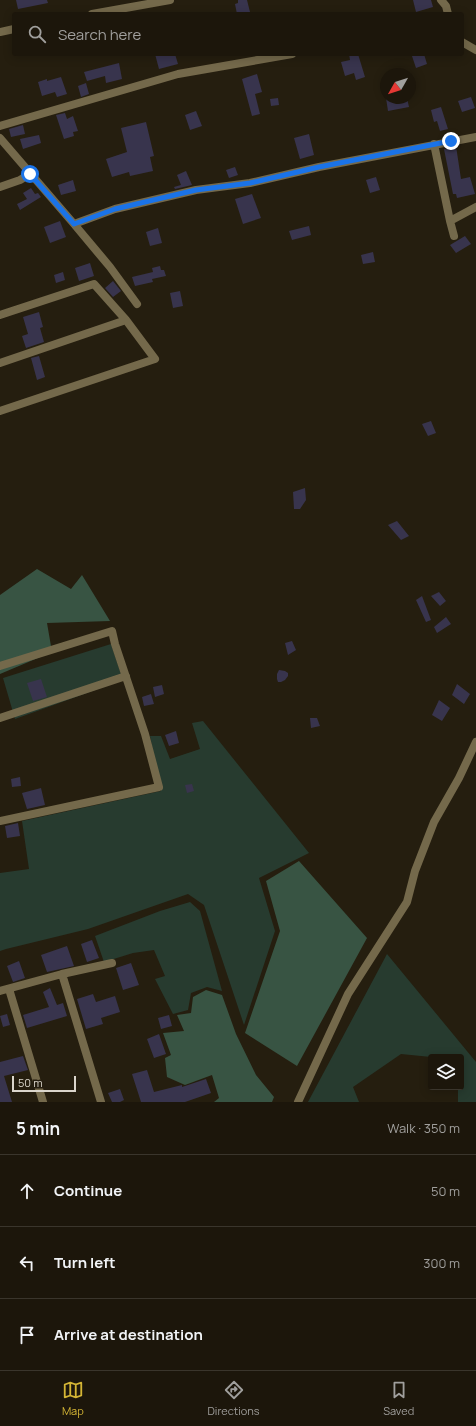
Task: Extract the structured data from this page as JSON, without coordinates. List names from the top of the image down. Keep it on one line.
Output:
{"scale_bar":"50 m","north":"bottom left","page":{"search":"Search here","scale":"50 m","heading":["5 min","Walk · 350 m"],"list":[["Continue","50 m"],["Turn left","300 m"],"Arrive at destination"],"nav":["Map","Directions","Saved"]}}
